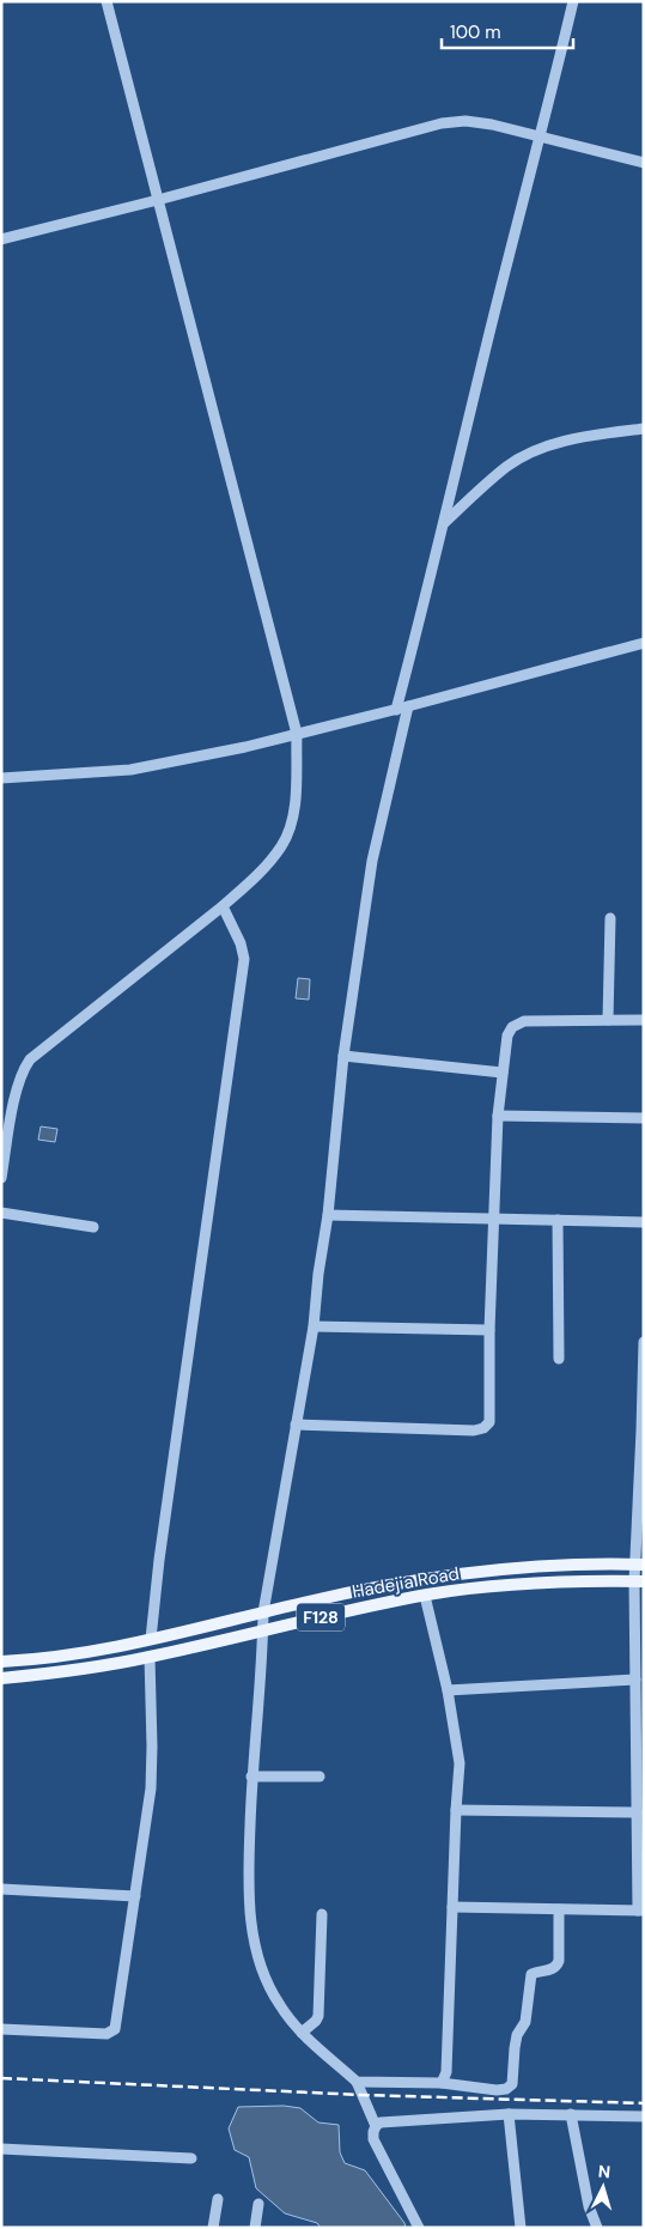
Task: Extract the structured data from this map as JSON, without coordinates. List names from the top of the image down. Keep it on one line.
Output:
{"streets":{"main road":["Hadejia Road","F128"]},"scale_bar":"100 m","north":"top"}
